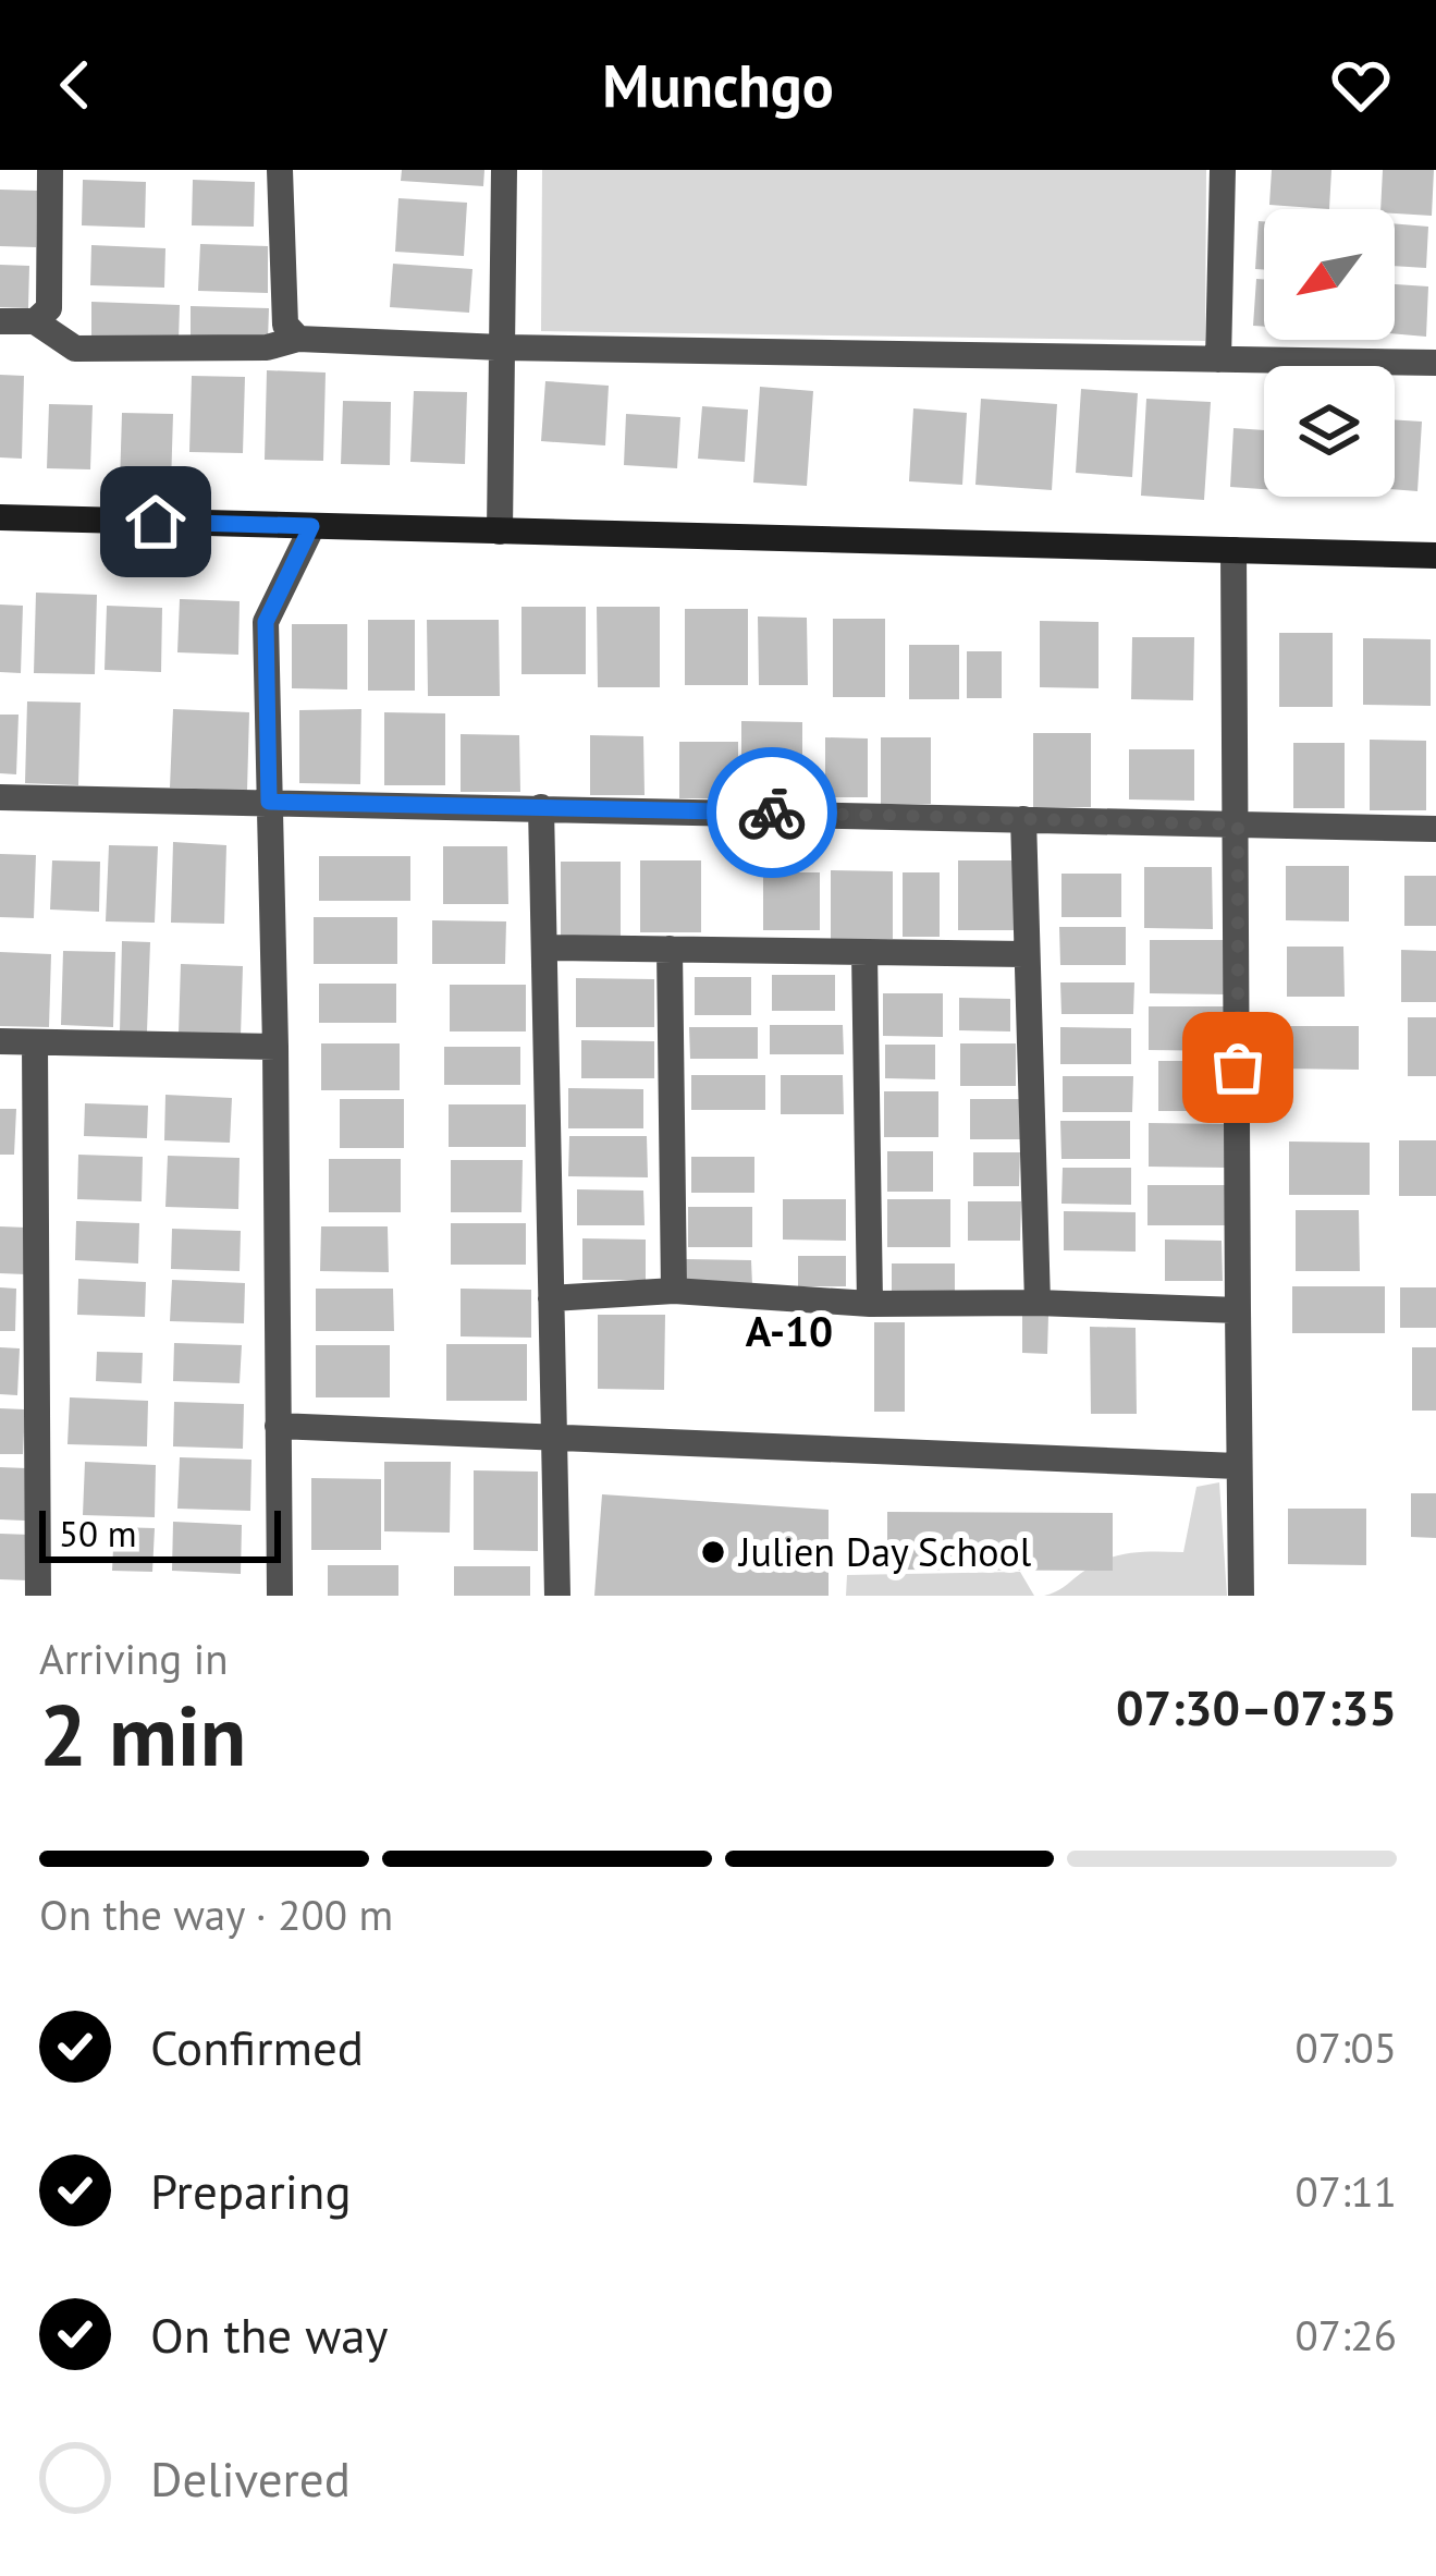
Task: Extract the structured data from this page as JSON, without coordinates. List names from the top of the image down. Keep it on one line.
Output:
{"districts":["A-10"],"places":["Julien Day School"],"scale_bar":"50 m","north":"bottom left","page":{"header":"Munchgo","scale":"50 m","heading":["2 min","Arriving in","07:30–07:35"],"bar":"On the way · 200 m","list":[["Confirmed","07:05"],["Preparing","07:11"],["On the way","07:26"],"Delivered"]}}
